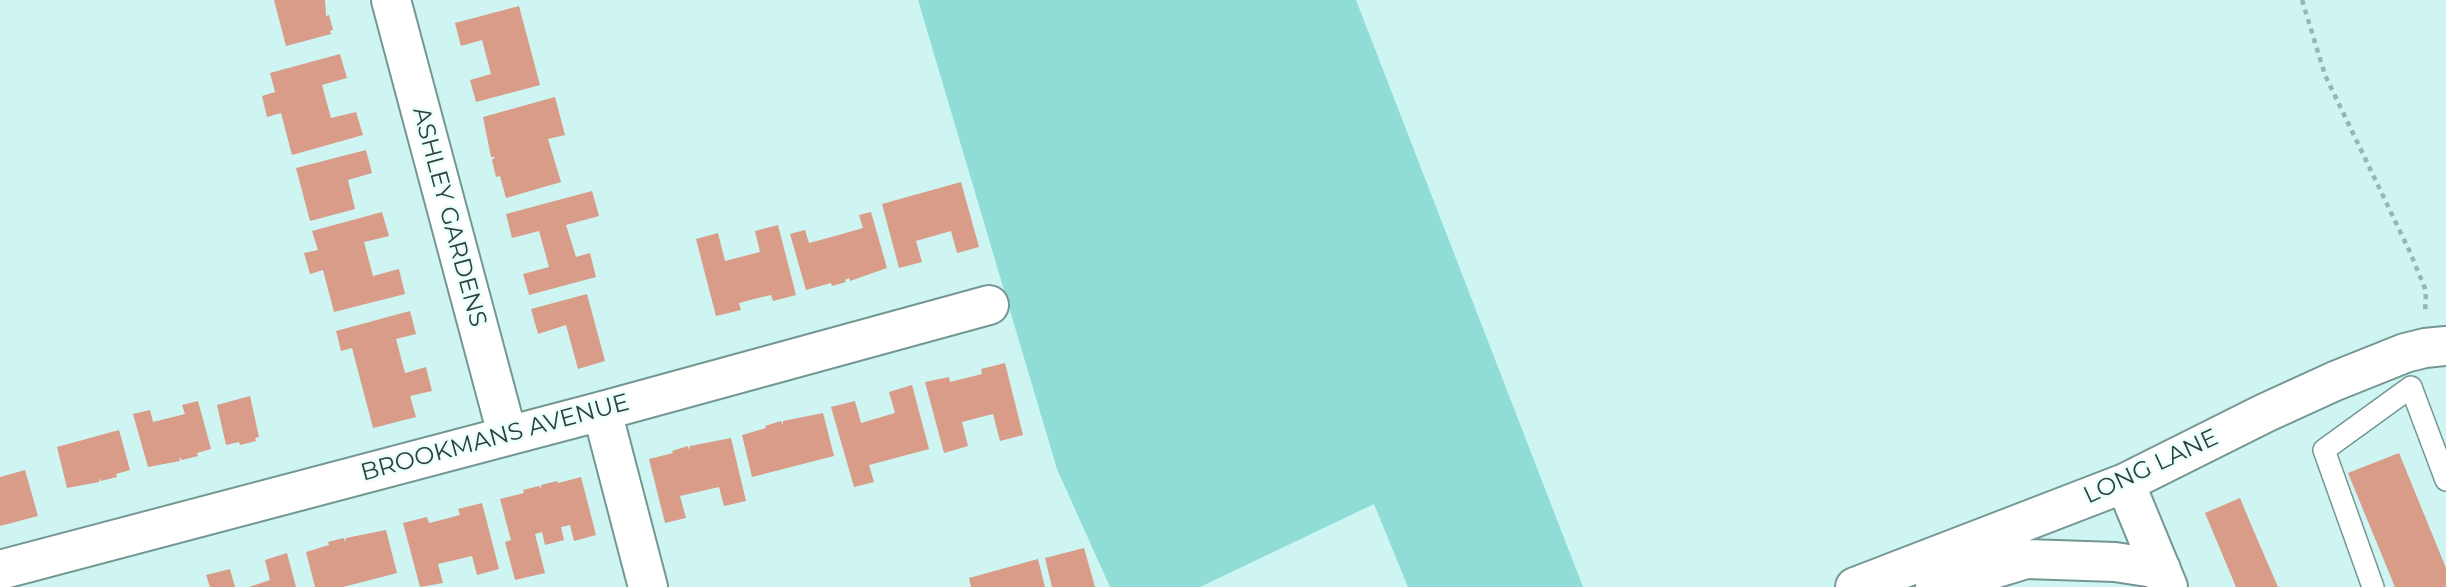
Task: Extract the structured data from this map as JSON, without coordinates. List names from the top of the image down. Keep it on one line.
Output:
{"streets":{"street":["ASHLEY GARDENS","BROOKMANS AVENUE","LONG LANE"]},"crossings":[["ASHLEY GARDENS","BROOKMANS AVENUE"]]}
